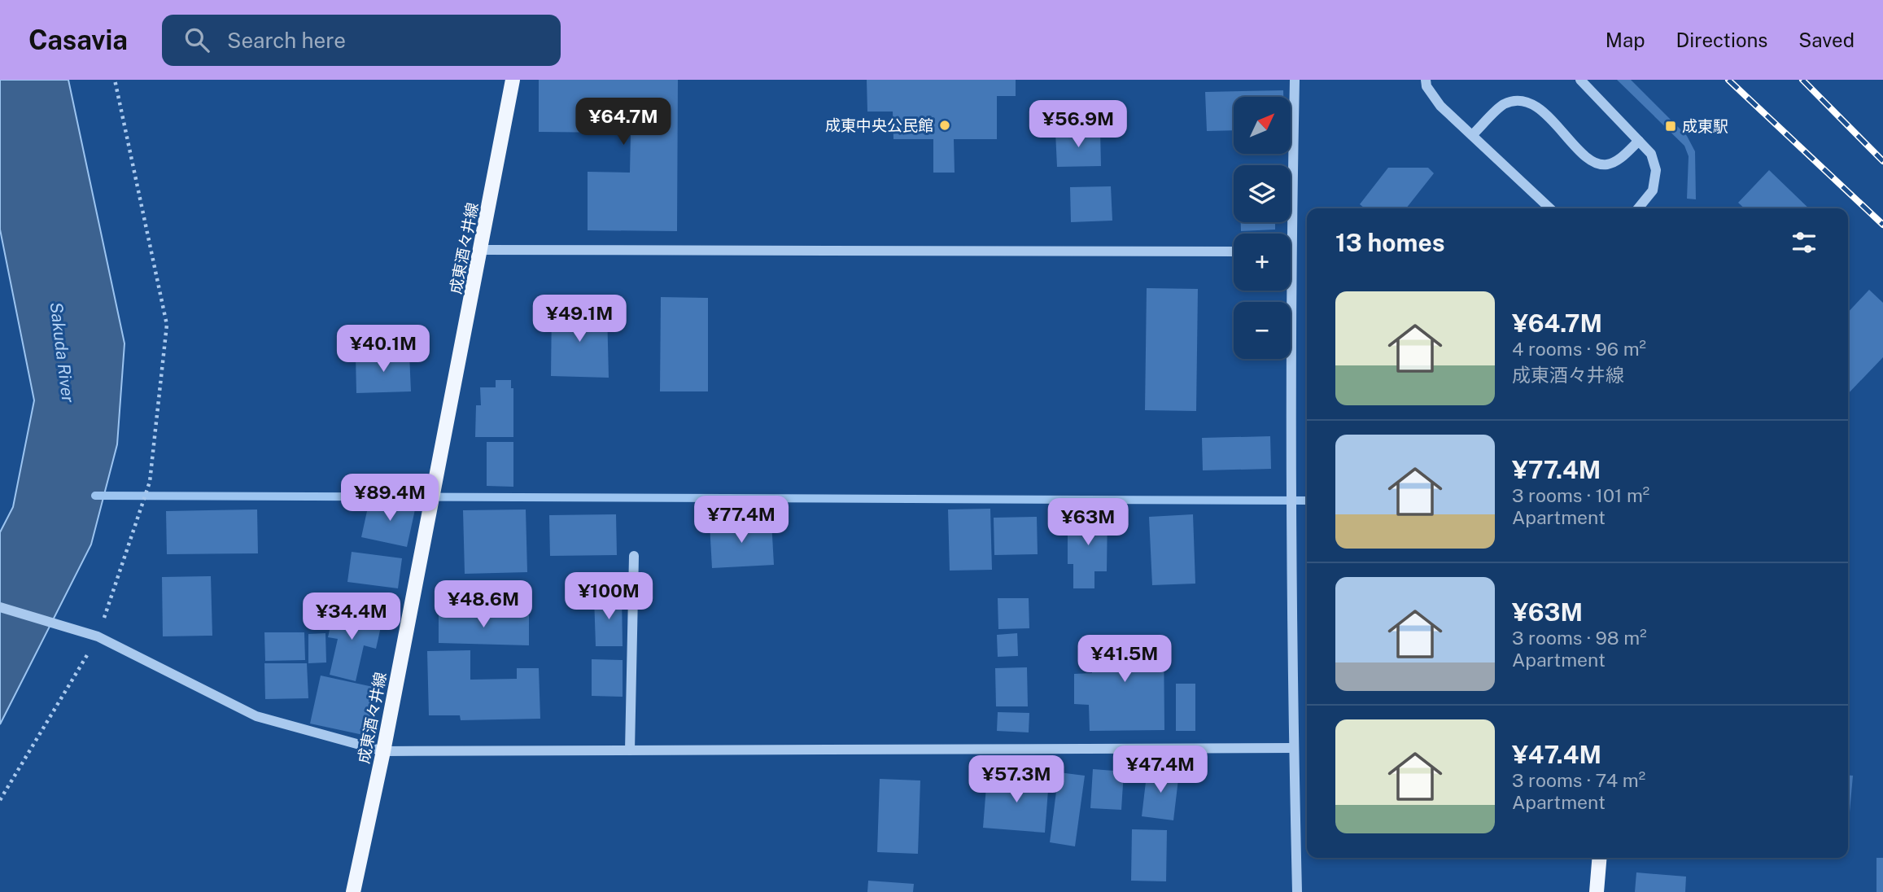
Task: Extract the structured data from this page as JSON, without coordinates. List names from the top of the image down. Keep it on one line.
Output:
{"streets":{"main road":["成東酒々井線"]},"water":["Sakuda River"],"places":{"other":["成東中央公民館"],"transit":["成東駅"]},"north":"top right","page":{"header":"Casavia","search":"Search here","nav":["Map","Directions","Saved"],"map_buttons":["+","−"],"price":["¥64.7M","¥56.9M","¥49.1M","¥40.1M","¥89.4M","¥77.4M","¥63M","¥100M","¥48.6M","¥34.4M","¥41.5M","¥47.4M","¥57.3M"],"heading":"13 homes","list":[{"name":"¥64.7M","note":"4 rooms · 96 m² · 成東酒々井線"},{"name":"¥77.4M","note":"3 rooms · 101 m² · Apartment"},{"name":"¥63M","note":"3 rooms · 98 m² · Apartment"},{"name":"¥47.4M","note":"3 rooms · 74 m² · Apartment"}]}}
